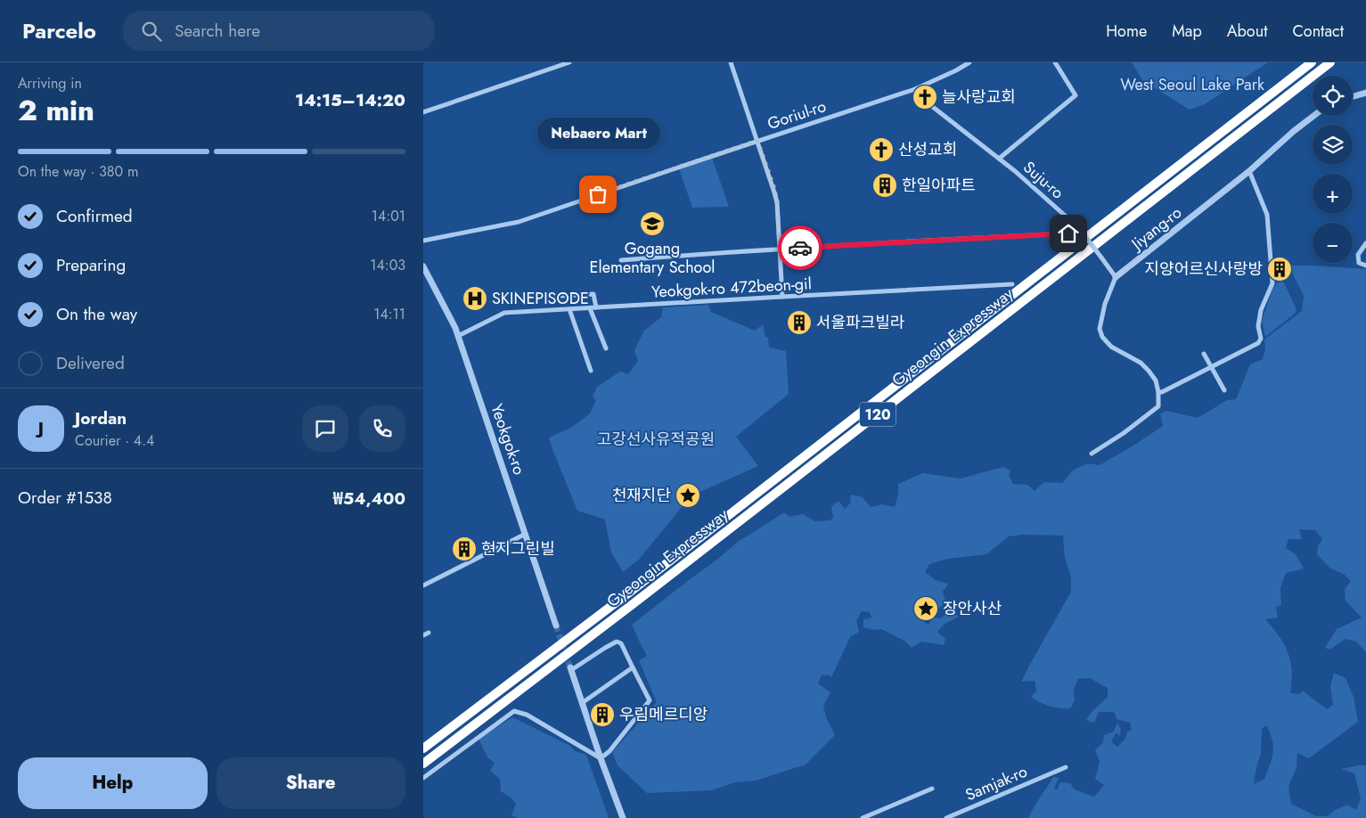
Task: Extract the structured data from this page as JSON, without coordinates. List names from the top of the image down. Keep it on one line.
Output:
{"streets":{"highway":["Gyeongin Expressway","120"],"street":["Goriul-ro","Suju-ro","Jiyang-ro","Yeokgok-ro 472beon-gil","Yeokgok-ro","Samjak-ro"]},"crossings":[["Goriul-ro","Suju-ro"],["Suju-ro","Jiyang-ro"],["Yeokgok-ro 472beon-gil","Yeokgok-ro"]],"parks":["West Seoul Lake Park","고강선사유적공원"],"places":{"church":["늘사랑교회","산성교회"],"building":["한일아파트","지양어르신사랑방","서울파크빌라","현지그린빌","우림메르디앙"],"other":["Nebaero Mart"],"school or university":["Gogang Elementary School"],"hospital":["SKINEPISODE"],"place":["천재지단","장안사산"]},"page":{"header":"Parcelo","search":"Search here","nav":["Home","Map","About","Contact"],"heading":["2 min","Arriving in","14:15–14:20"],"panel":["Jordan","Courier · 4.4","Order #1538","₩54,400"],"map_buttons":["+","−"],"bubble":"Nebaero Mart","bar":"On the way · 380 m","list":[["Confirmed","14:01"],["Preparing","14:03"],["On the way","14:11"],"Delivered"],"round":"J","buttons":["Help","Share"]}}
